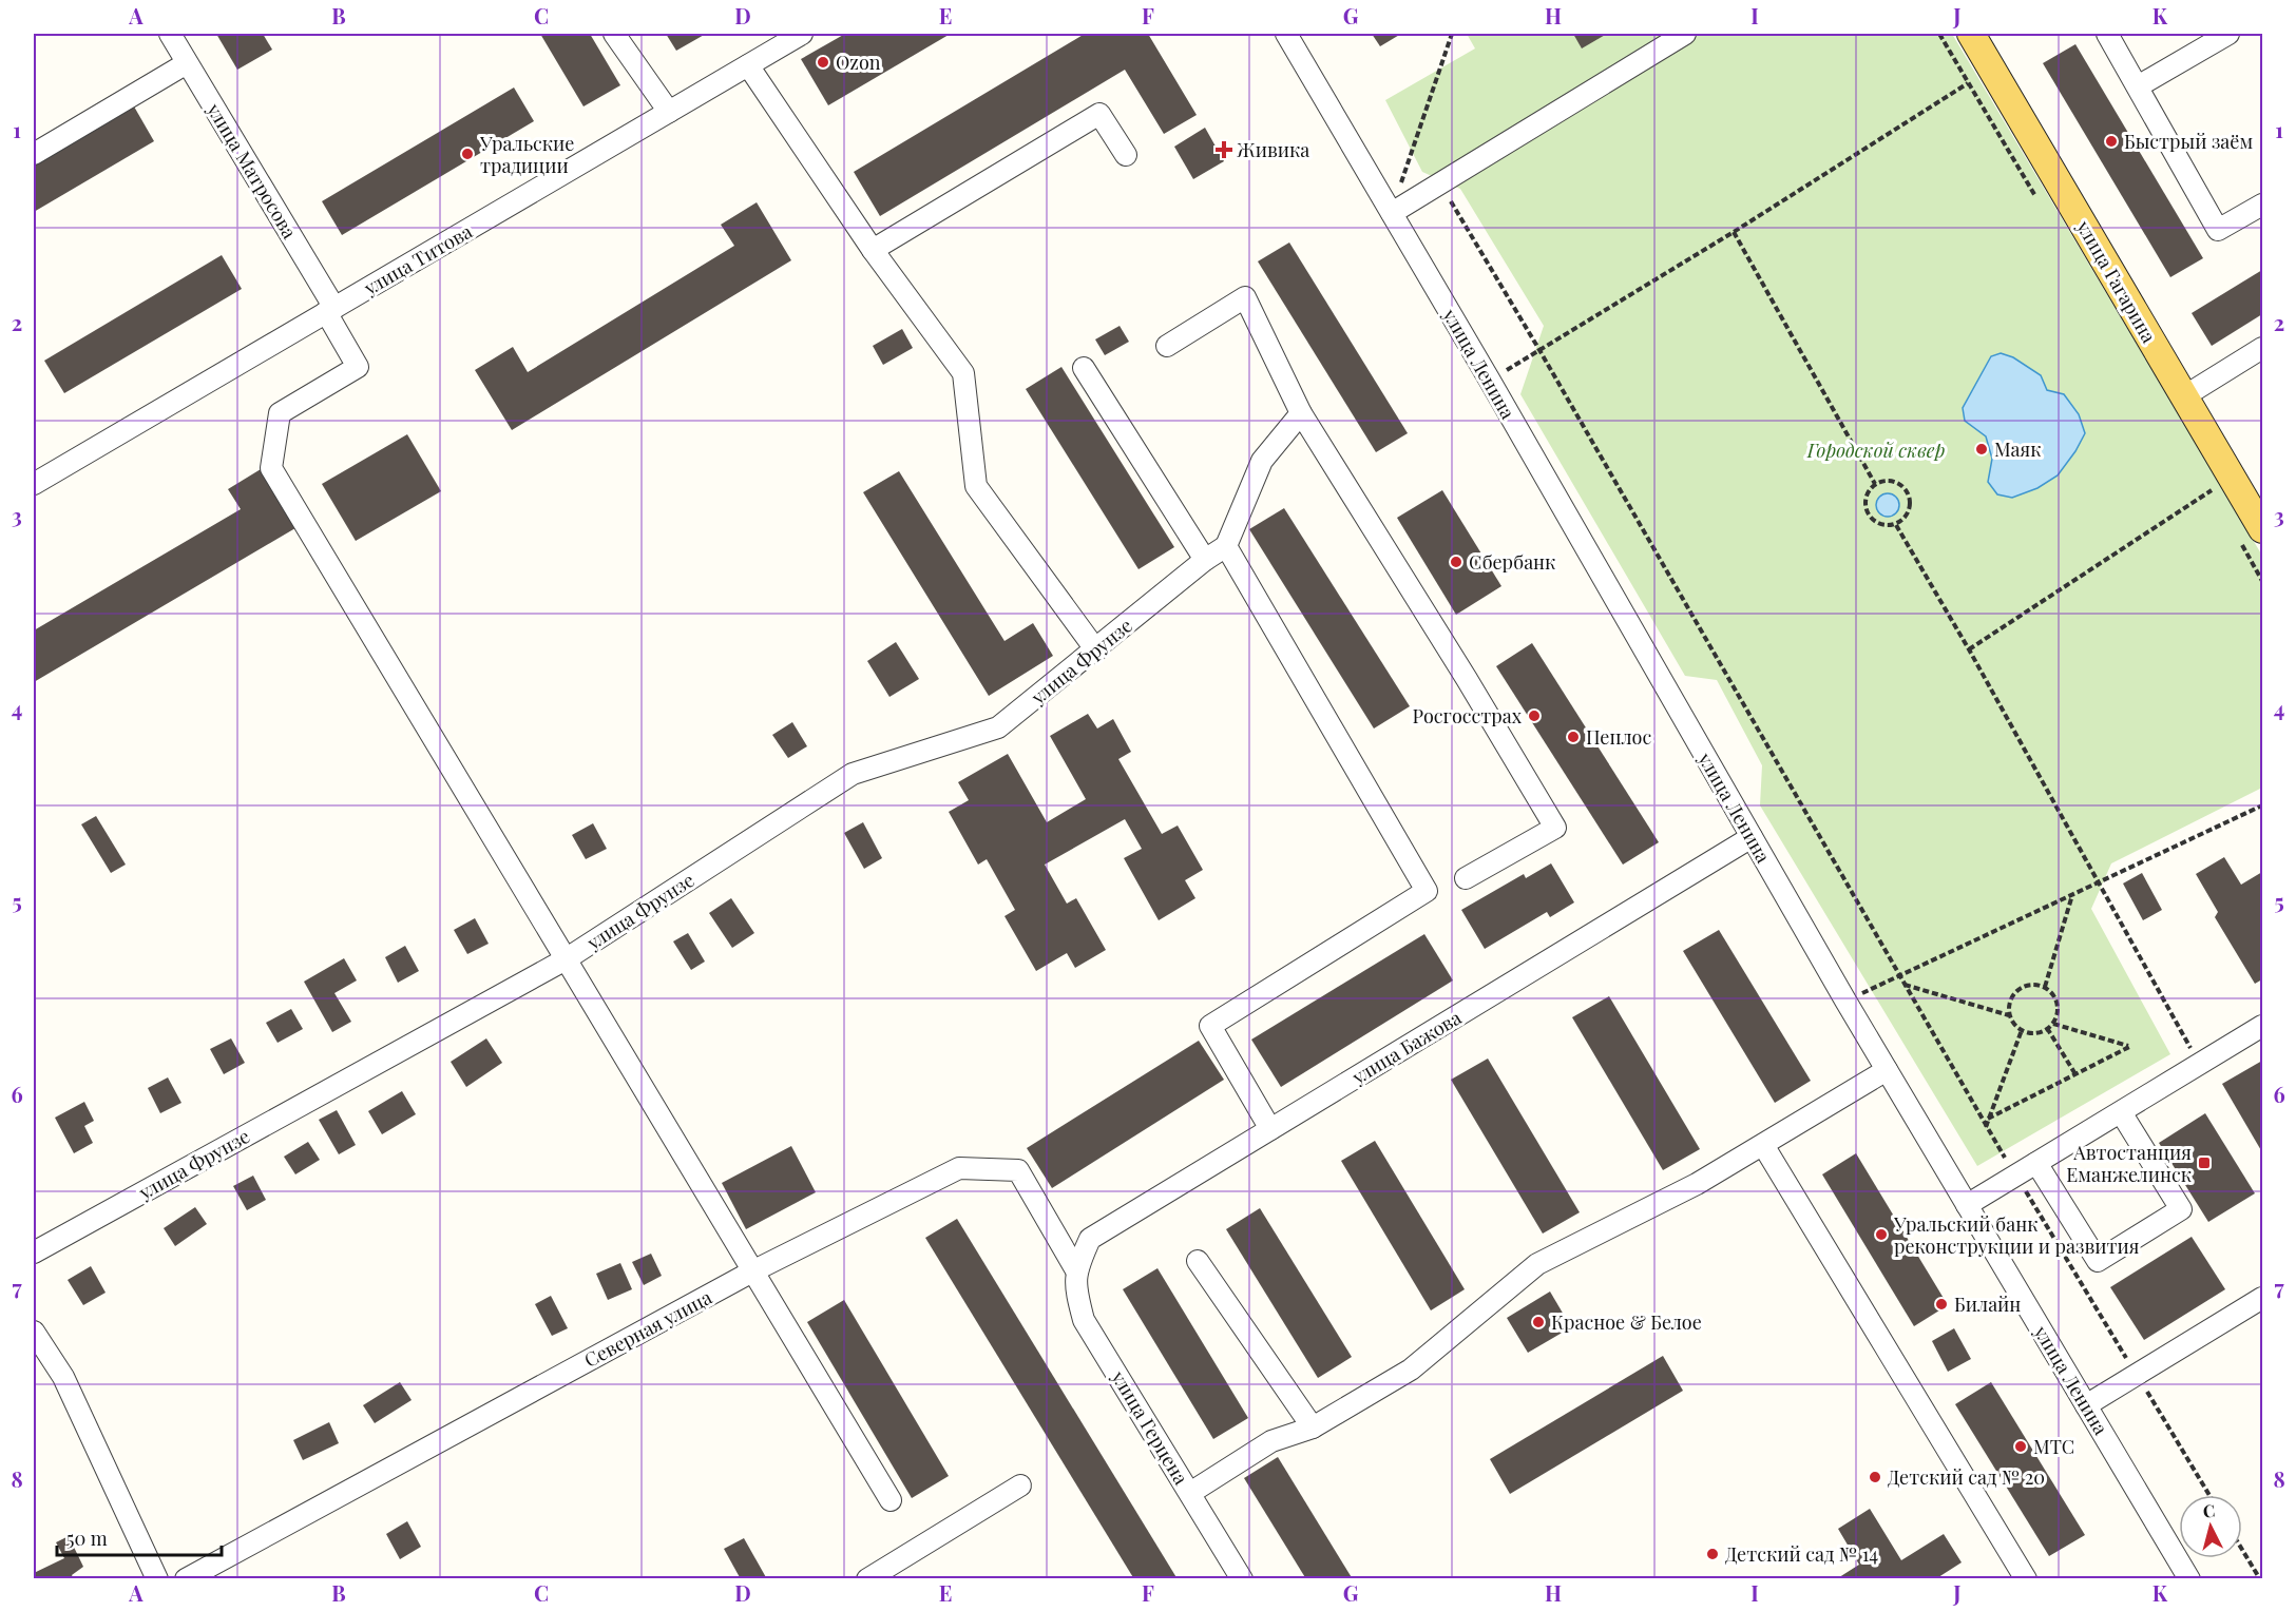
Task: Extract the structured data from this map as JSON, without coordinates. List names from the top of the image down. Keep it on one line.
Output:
{"streets":{"main road":["улица Гагарина"],"street":["улица Матросова","улица Титова","улица Ленина","улица Фрунзе","улица Бажова","Северная улица","улица Герцена"]},"crossings":[["улица Матросова","улица Титова"],["улица Матросова","улица Фрунзе"],["улица Ленина","улица Бажова"],["улица Бажова","Северная улица"],["улица Бажова","улица Герцена"],["Северная улица","улица Герцена"]],"parks":["Городской сквер"],"places":{"other":["Ozon","Быстрый заём","Уральские традиции","Маяк","Сбербанк","Росгосстрах","Пеплос","Уральский банк реконструкции и развития","Билайн","Красное & Белое","МТС","Детский сад № 20","Детский сад № 14"],"health":["Живика"],"transit":["Автостанция Еманжелинск"]},"scale_bar":"50 m","north":"top","grid":{"columns":["A","B","C","D","E","F","G","H","I","J","K"],"rows":["1","2","3","4","5","6","7","8"]}}
